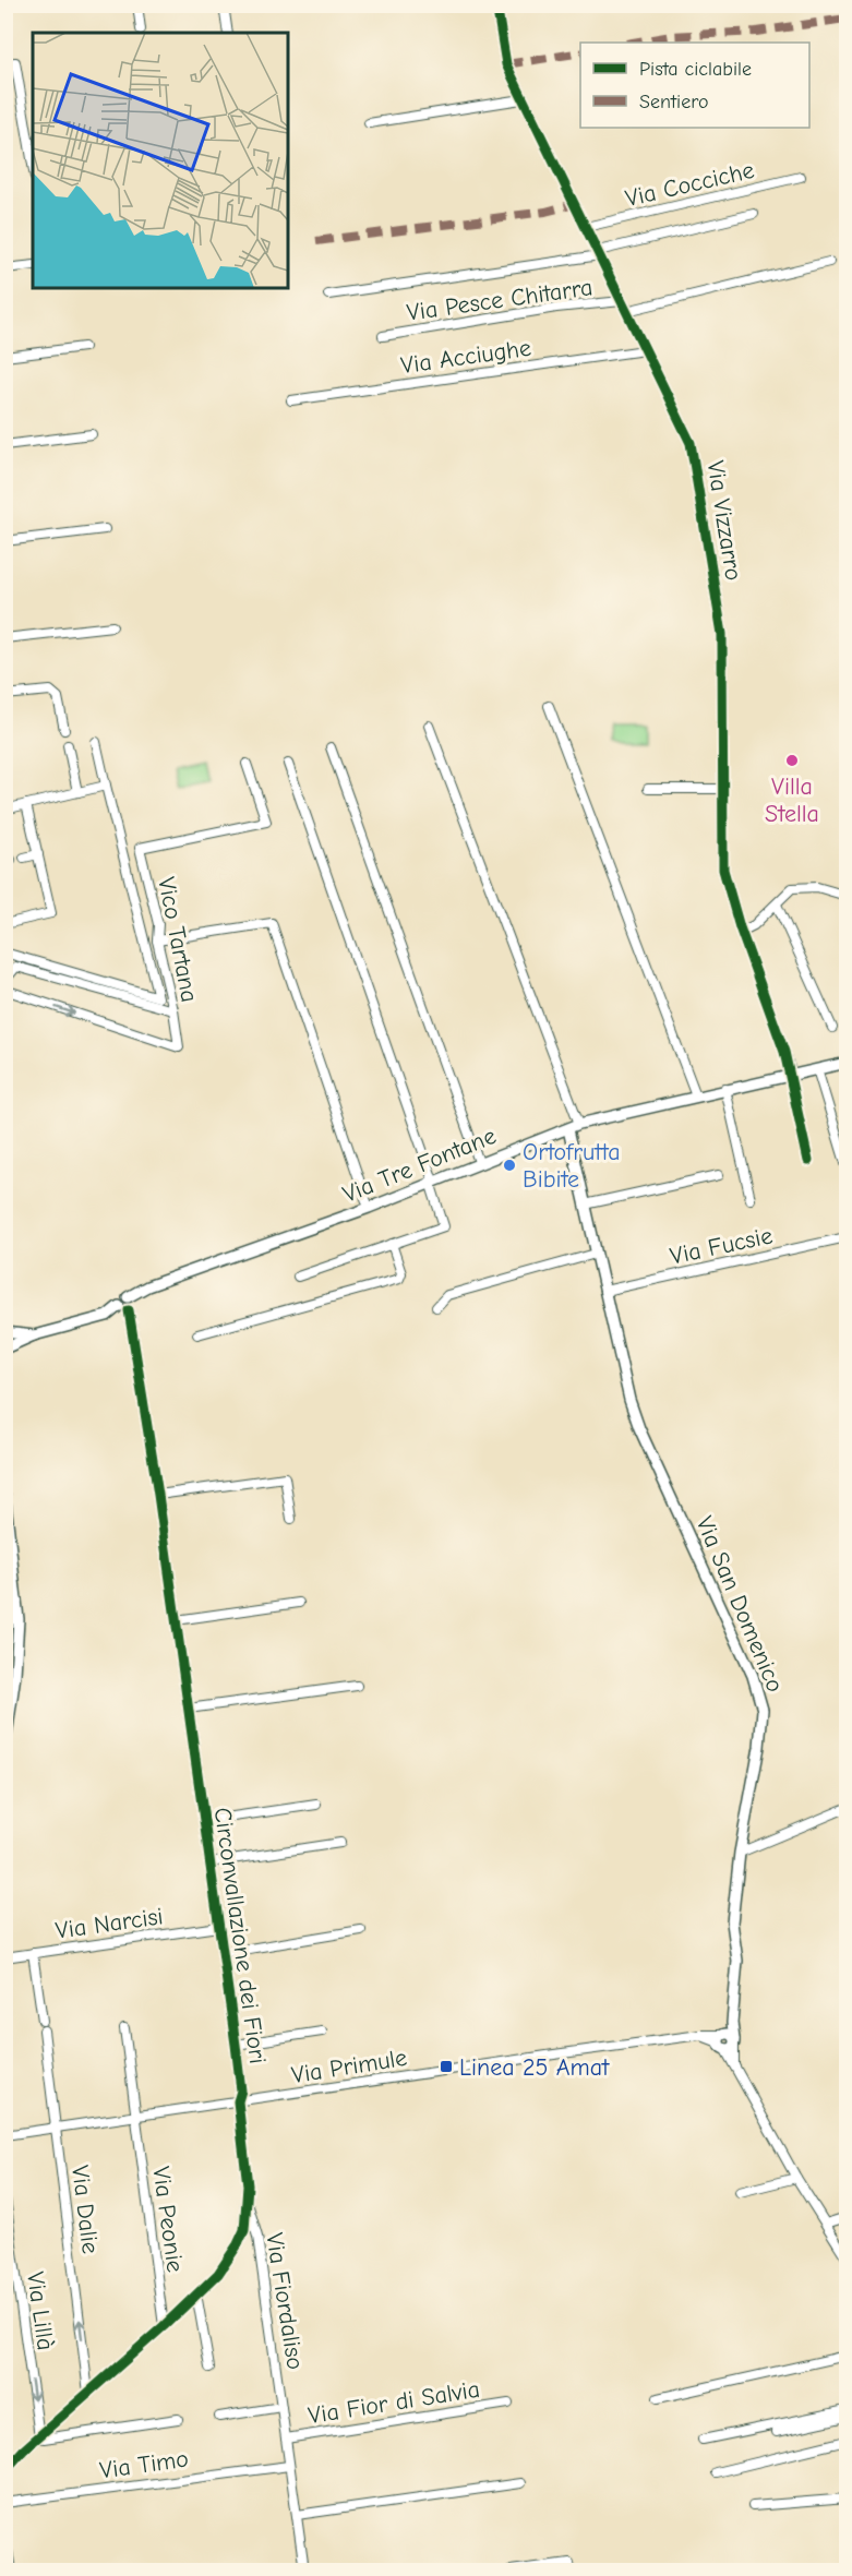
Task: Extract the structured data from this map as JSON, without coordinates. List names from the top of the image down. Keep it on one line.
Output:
{"streets":{"street":["Via Cocciche","Via Pesce Chitarra","Via Acciughe","Via Vizzarro","Vico Tartana","Via Tre Fontane","Via Fucsie","Via San Domenico","Via Narcisi","Circonvallazione dei Fiori","Via Primule","Via Dalie","Via Peonie","Via Fiordaliso","Via Lillà","Via Fior di Salvia","Via Timo"]},"crossings":[["Via Cocciche","Via Vizzarro"],["Via Pesce Chitarra","Via Vizzarro"],["Via Acciughe","Via Vizzarro"],["Via Vizzarro","Via Tre Fontane"],["Via Tre Fontane","Via San Domenico"],["Via Tre Fontane","Circonvallazione dei Fiori"],["Via Fucsie","Via San Domenico"],["Via San Domenico","Via Primule"],["Via Narcisi","Circonvallazione dei Fiori"],["Via Narcisi","Via Dalie"],["Circonvallazione dei Fiori","Via Primule"],["Circonvallazione dei Fiori","Via Dalie"],["Circonvallazione dei Fiori","Via Peonie"],["Circonvallazione dei Fiori","Via Fiordaliso"],["Circonvallazione dei Fiori","Via Lillà"],["Via Primule","Via Dalie"],["Via Primule","Via Peonie"],["Via Fiordaliso","Via Fior di Salvia"],["Via Fiordaliso","Via Timo"]],"one_way":["Via Dalie","Via Lillà"],"places":{"other":["Villa Stella","Ortofrutta Bibite"],"transit":["Linea 25 Amat"]},"legend":["Pista ciclabile","Sentiero"]}
